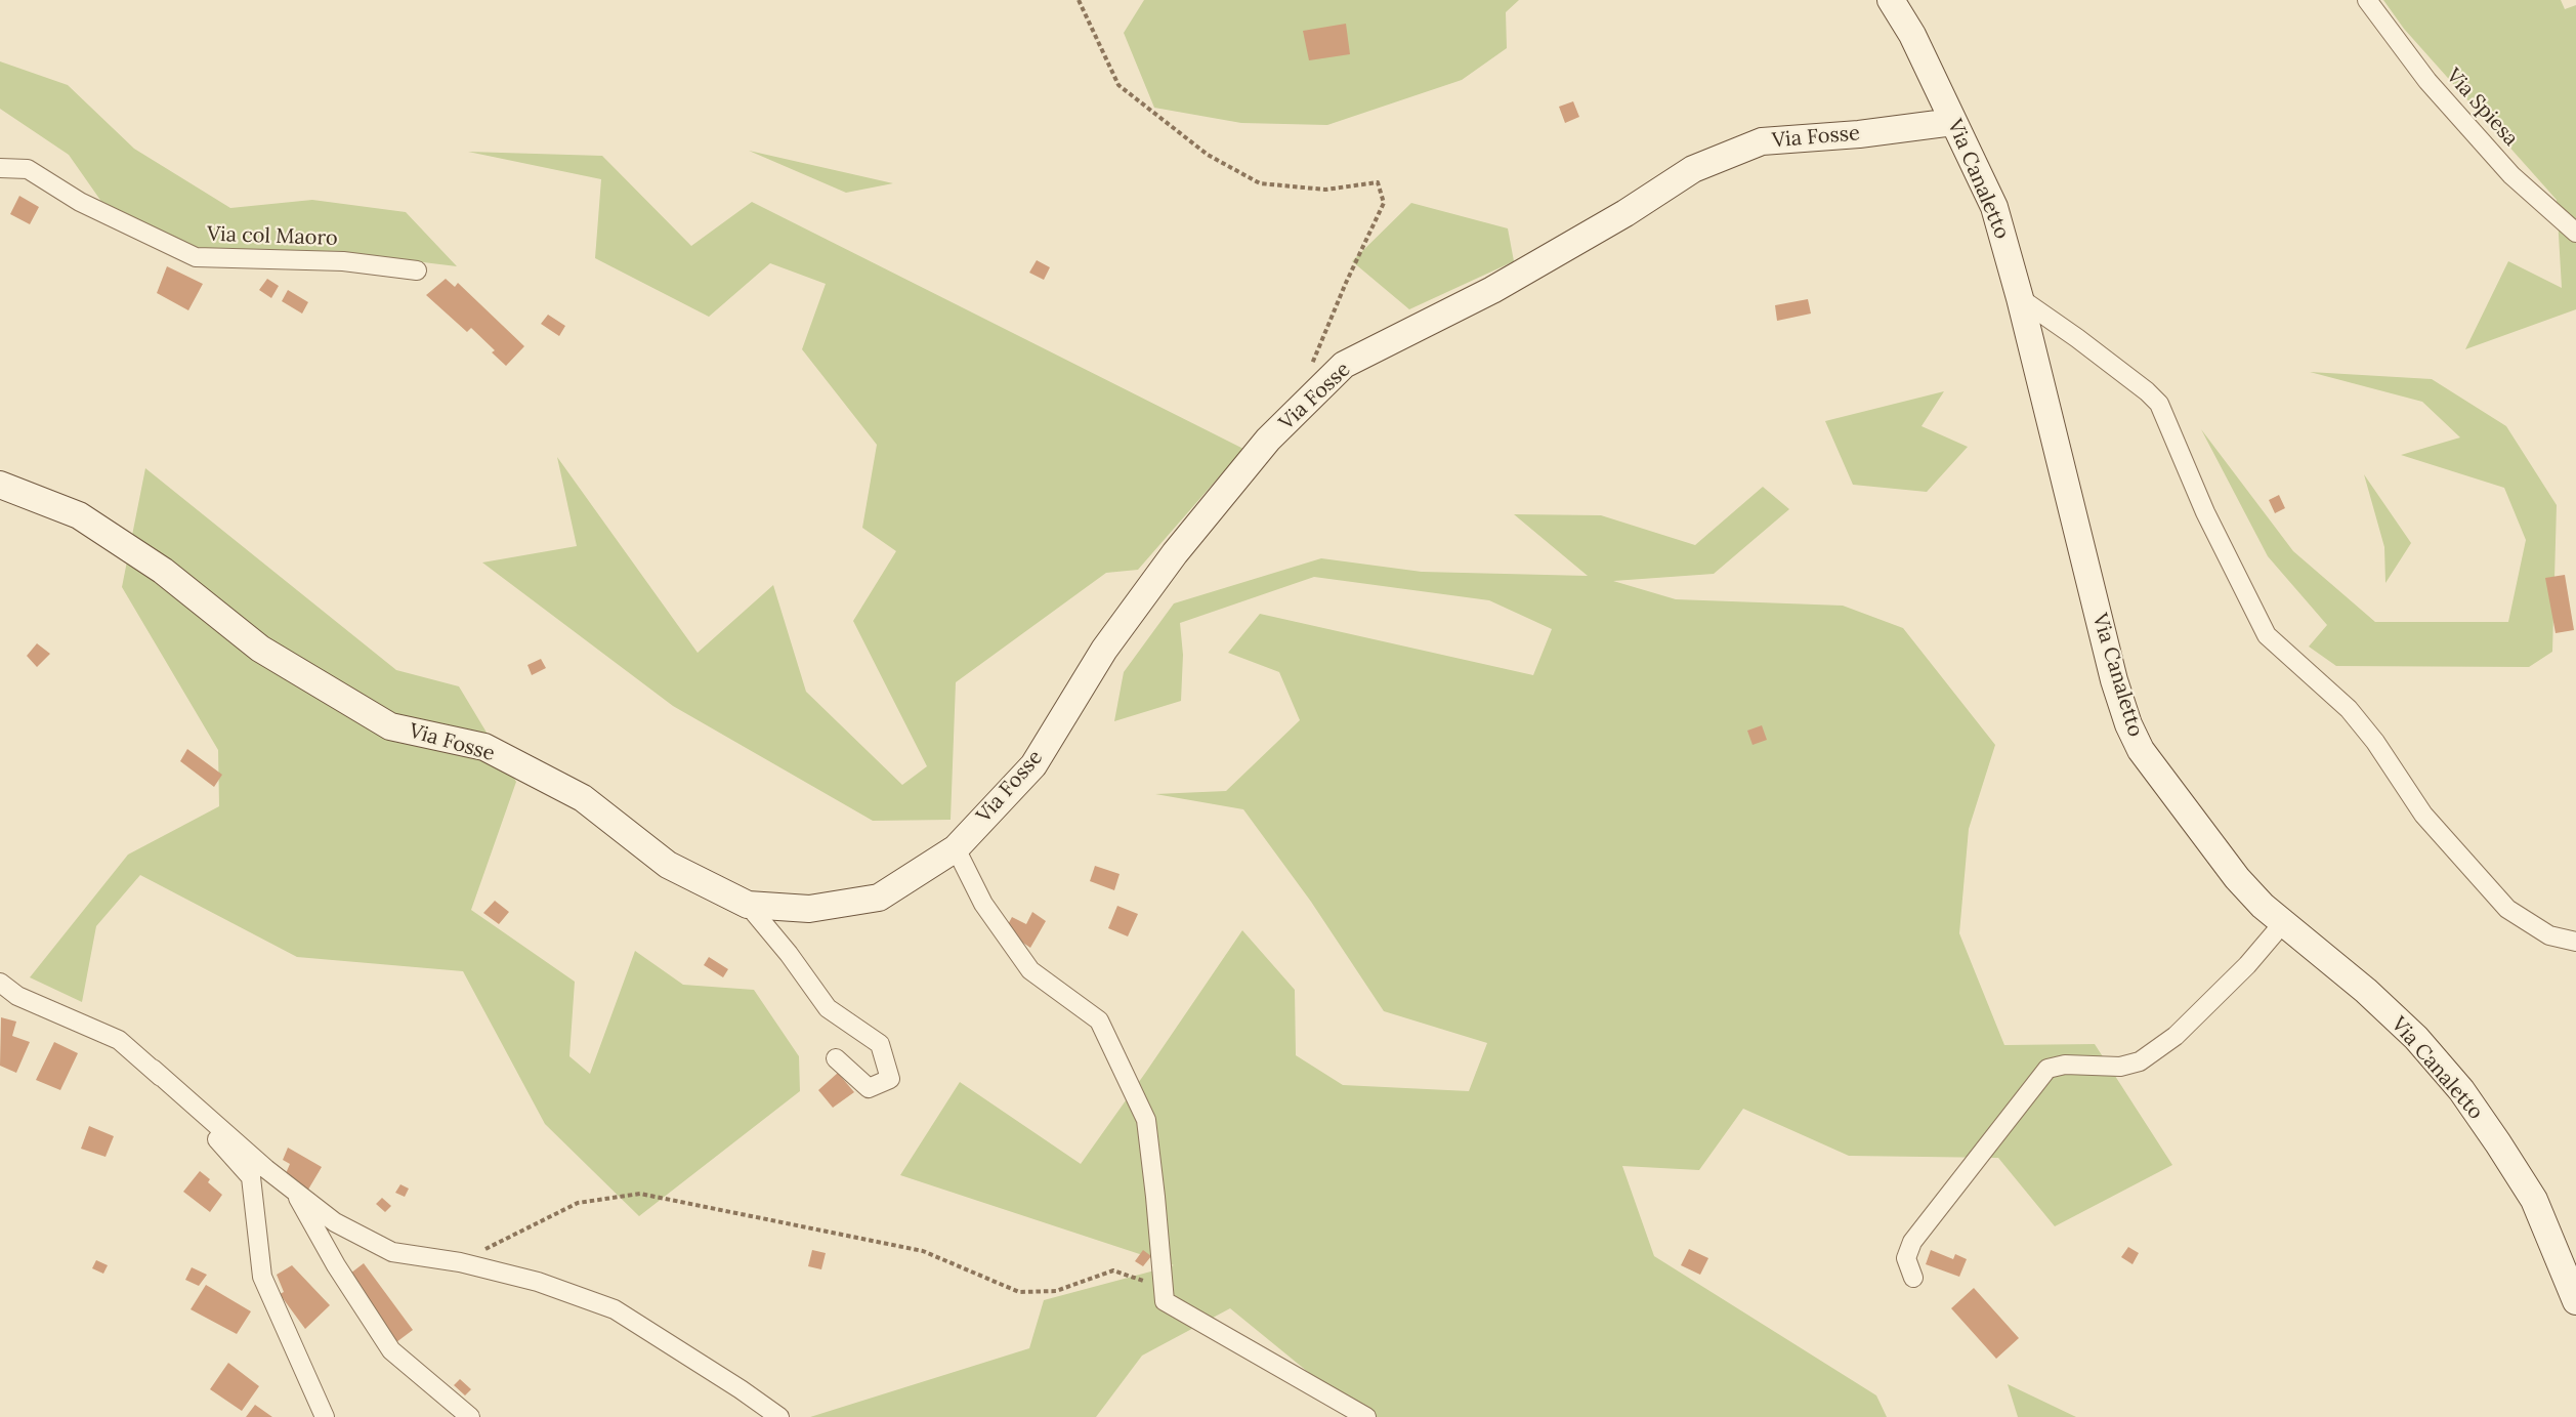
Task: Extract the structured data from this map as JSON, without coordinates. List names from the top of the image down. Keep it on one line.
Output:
{"streets":{"street":["Via Spiesa","Via Fosse","Via Canaletto","Via col Maoro"]},"crossings":[["Via Fosse","Via Canaletto"]]}
